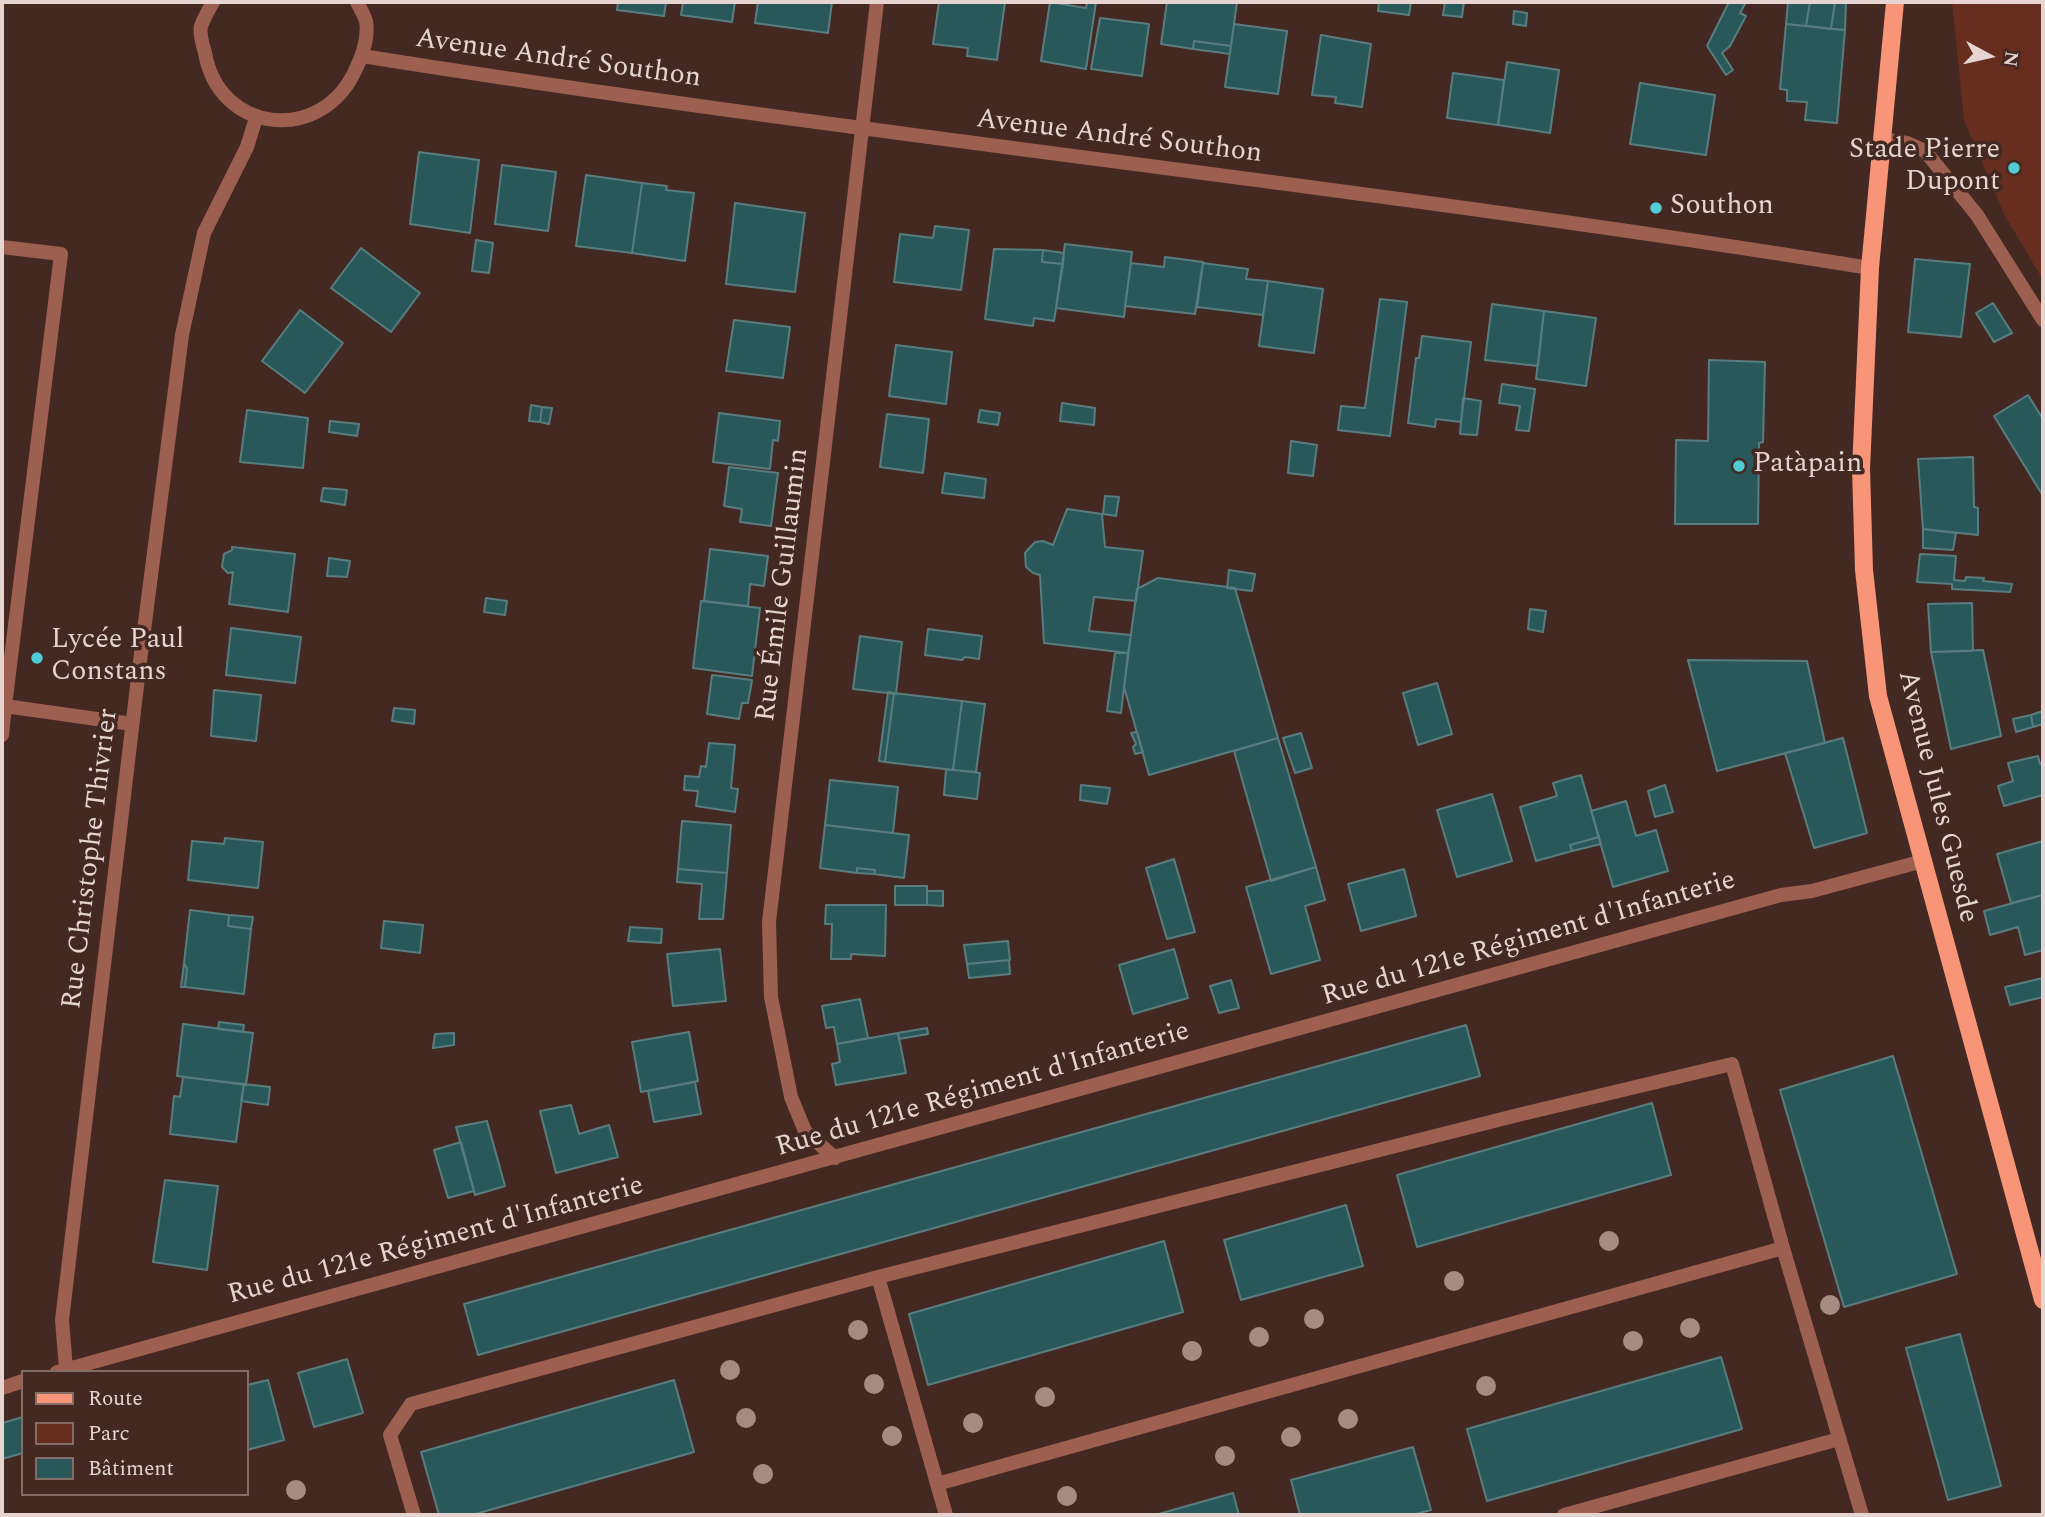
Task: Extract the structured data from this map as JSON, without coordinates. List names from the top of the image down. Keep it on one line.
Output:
{"streets":{"main road":["Avenue Jules Guesde"],"street":["Avenue André Southon","Rue Émile Guillaumin","Rue Christophe Thivrier","Rue du 121e Régiment d'Infanterie"]},"crossings":[["Avenue André Southon","Rue Émile Guillaumin"],["Avenue André Southon","Avenue Jules Guesde"],["Rue Émile Guillaumin","Rue du 121e Régiment d'Infanterie"],["Avenue Jules Guesde","Rue du 121e Régiment d'Infanterie"],["Rue Christophe Thivrier","Rue du 121e Régiment d'Infanterie"]],"places":["Stade Pierre Dupont","Southon","Patàpain","Lycée Paul Constans"],"legend":["Route","Parc","Bâtiment"],"north":"right"}
